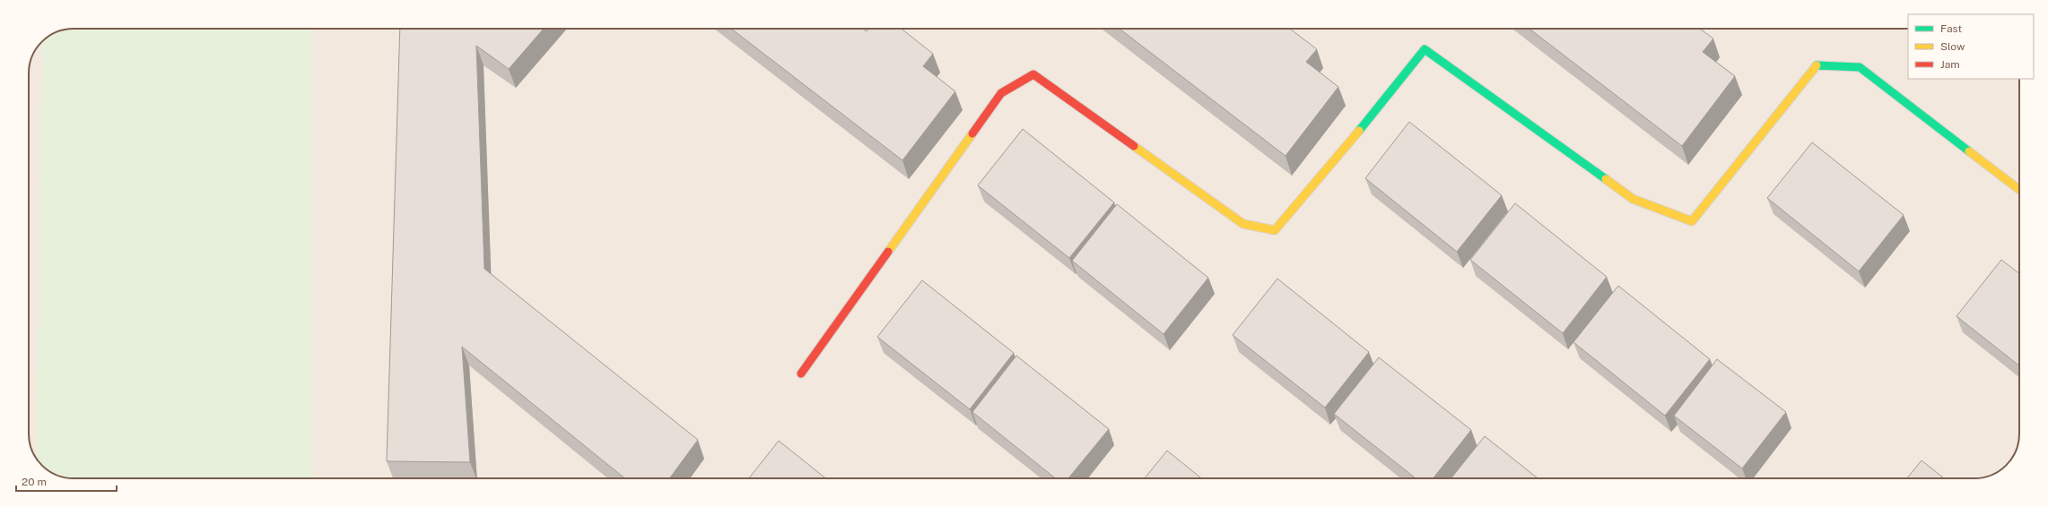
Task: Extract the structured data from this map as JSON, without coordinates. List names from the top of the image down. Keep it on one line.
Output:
{"legend":["Fast","Slow","Jam"],"scale_bar":"20 m"}
